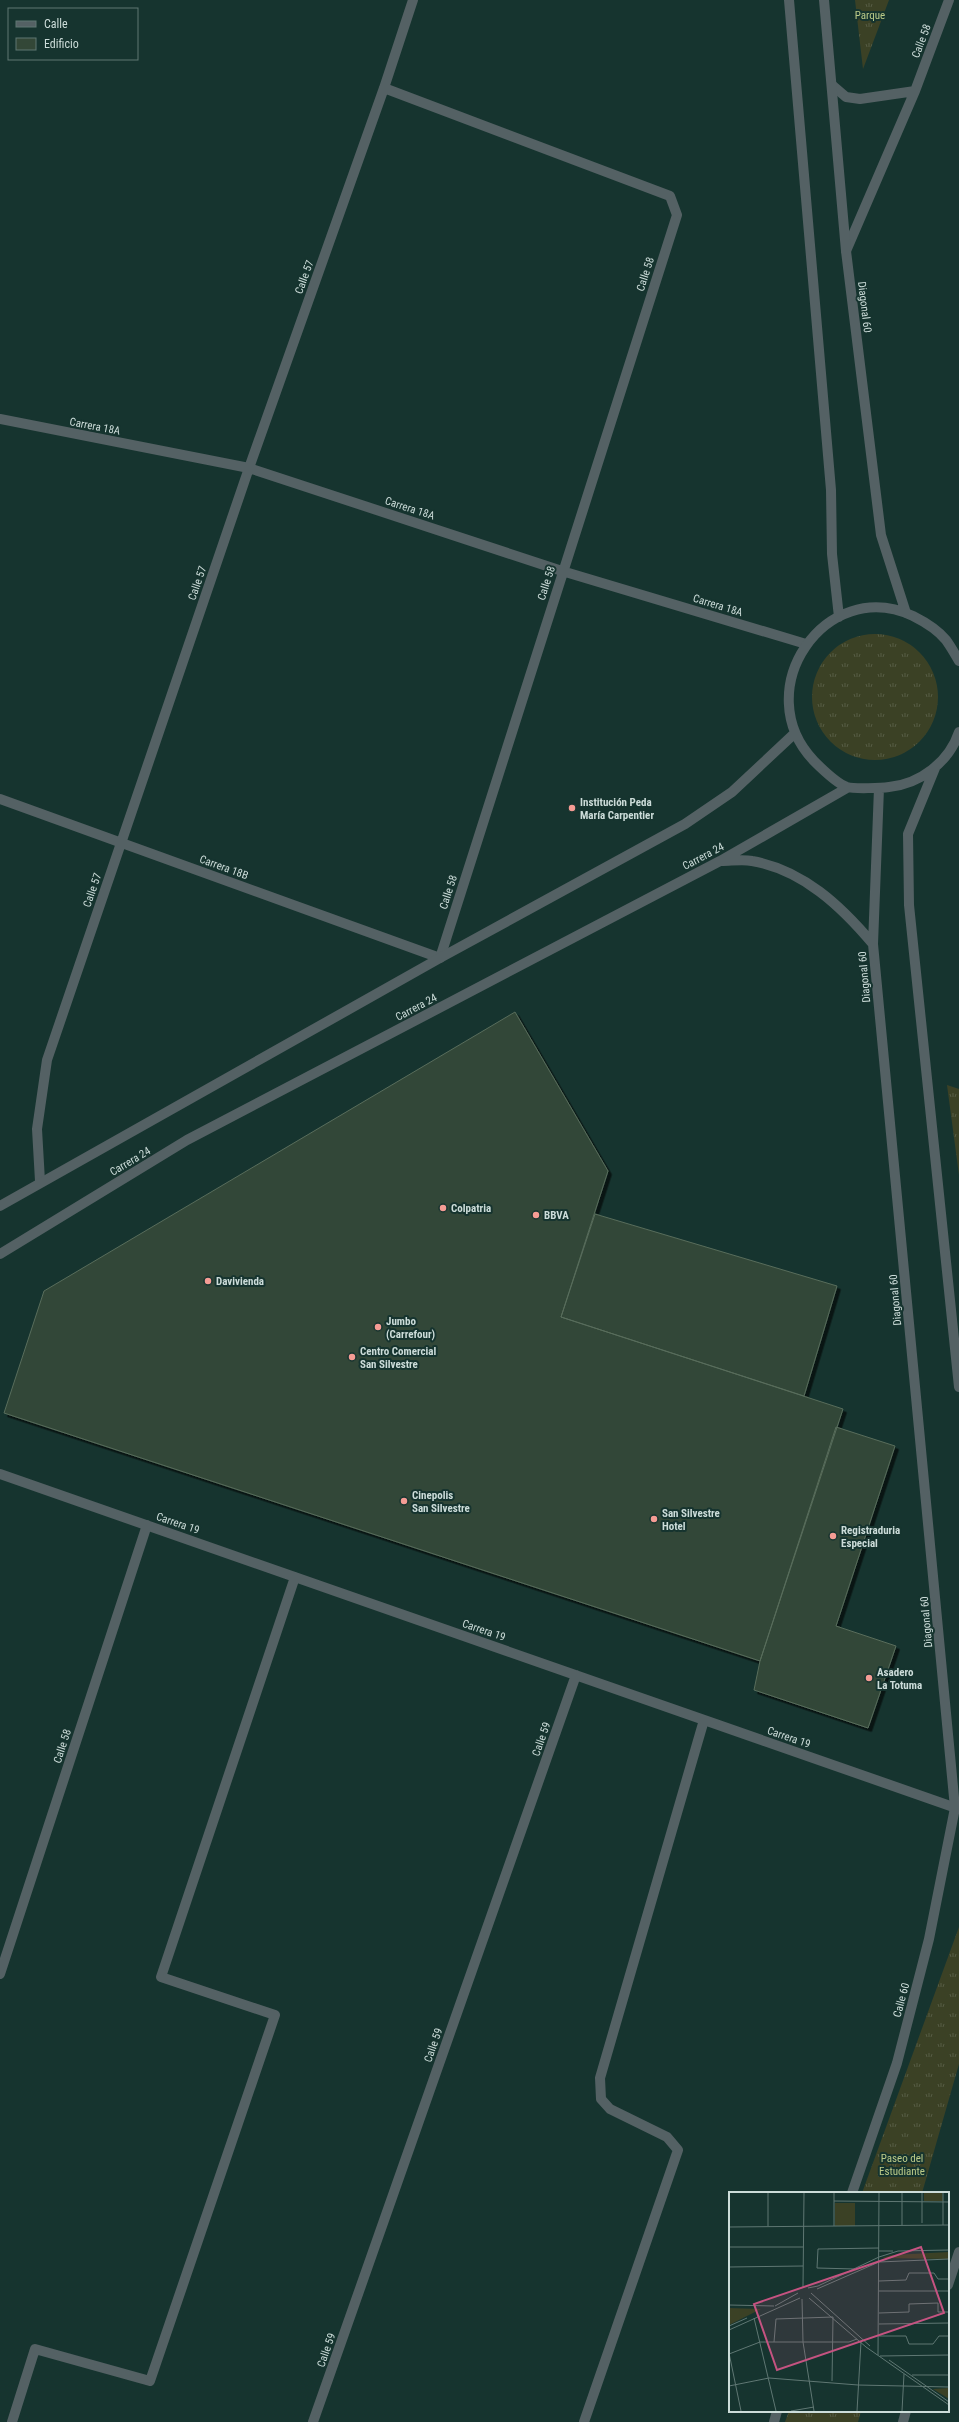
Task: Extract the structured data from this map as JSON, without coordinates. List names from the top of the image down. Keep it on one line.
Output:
{"streets":{"street":["Calle 58","Calle 57","Diagonal 60","Carrera 18A","Carrera 24","Carrera 18B","Carrera 19","Calle 59","Calle 60"]},"crossings":[["Calle 58","Calle 57"],["Calle 58","Diagonal 60"],["Calle 58","Carrera 18A"],["Calle 58","Carrera 18B"],["Calle 58","Carrera 19"],["Calle 57","Carrera 18A"],["Calle 57","Carrera 18B"],["Diagonal 60","Carrera 19"],["Diagonal 60","Calle 60"],["Carrera 19","Calle 59"],["Carrera 19","Calle 60"]],"parks":["Parque","Paseo del Estudiante"],"places":["Institución Peda María Carpentier","Colpatria","BBVA","Davivienda","Jumbo (Carrefour)","Centro Comercial San Silvestre","Cinepolis San Silvestre","San Silvestre Hotel","Registraduria Especial","Asadero La Totuma"],"legend":["Calle","Edificio"]}
